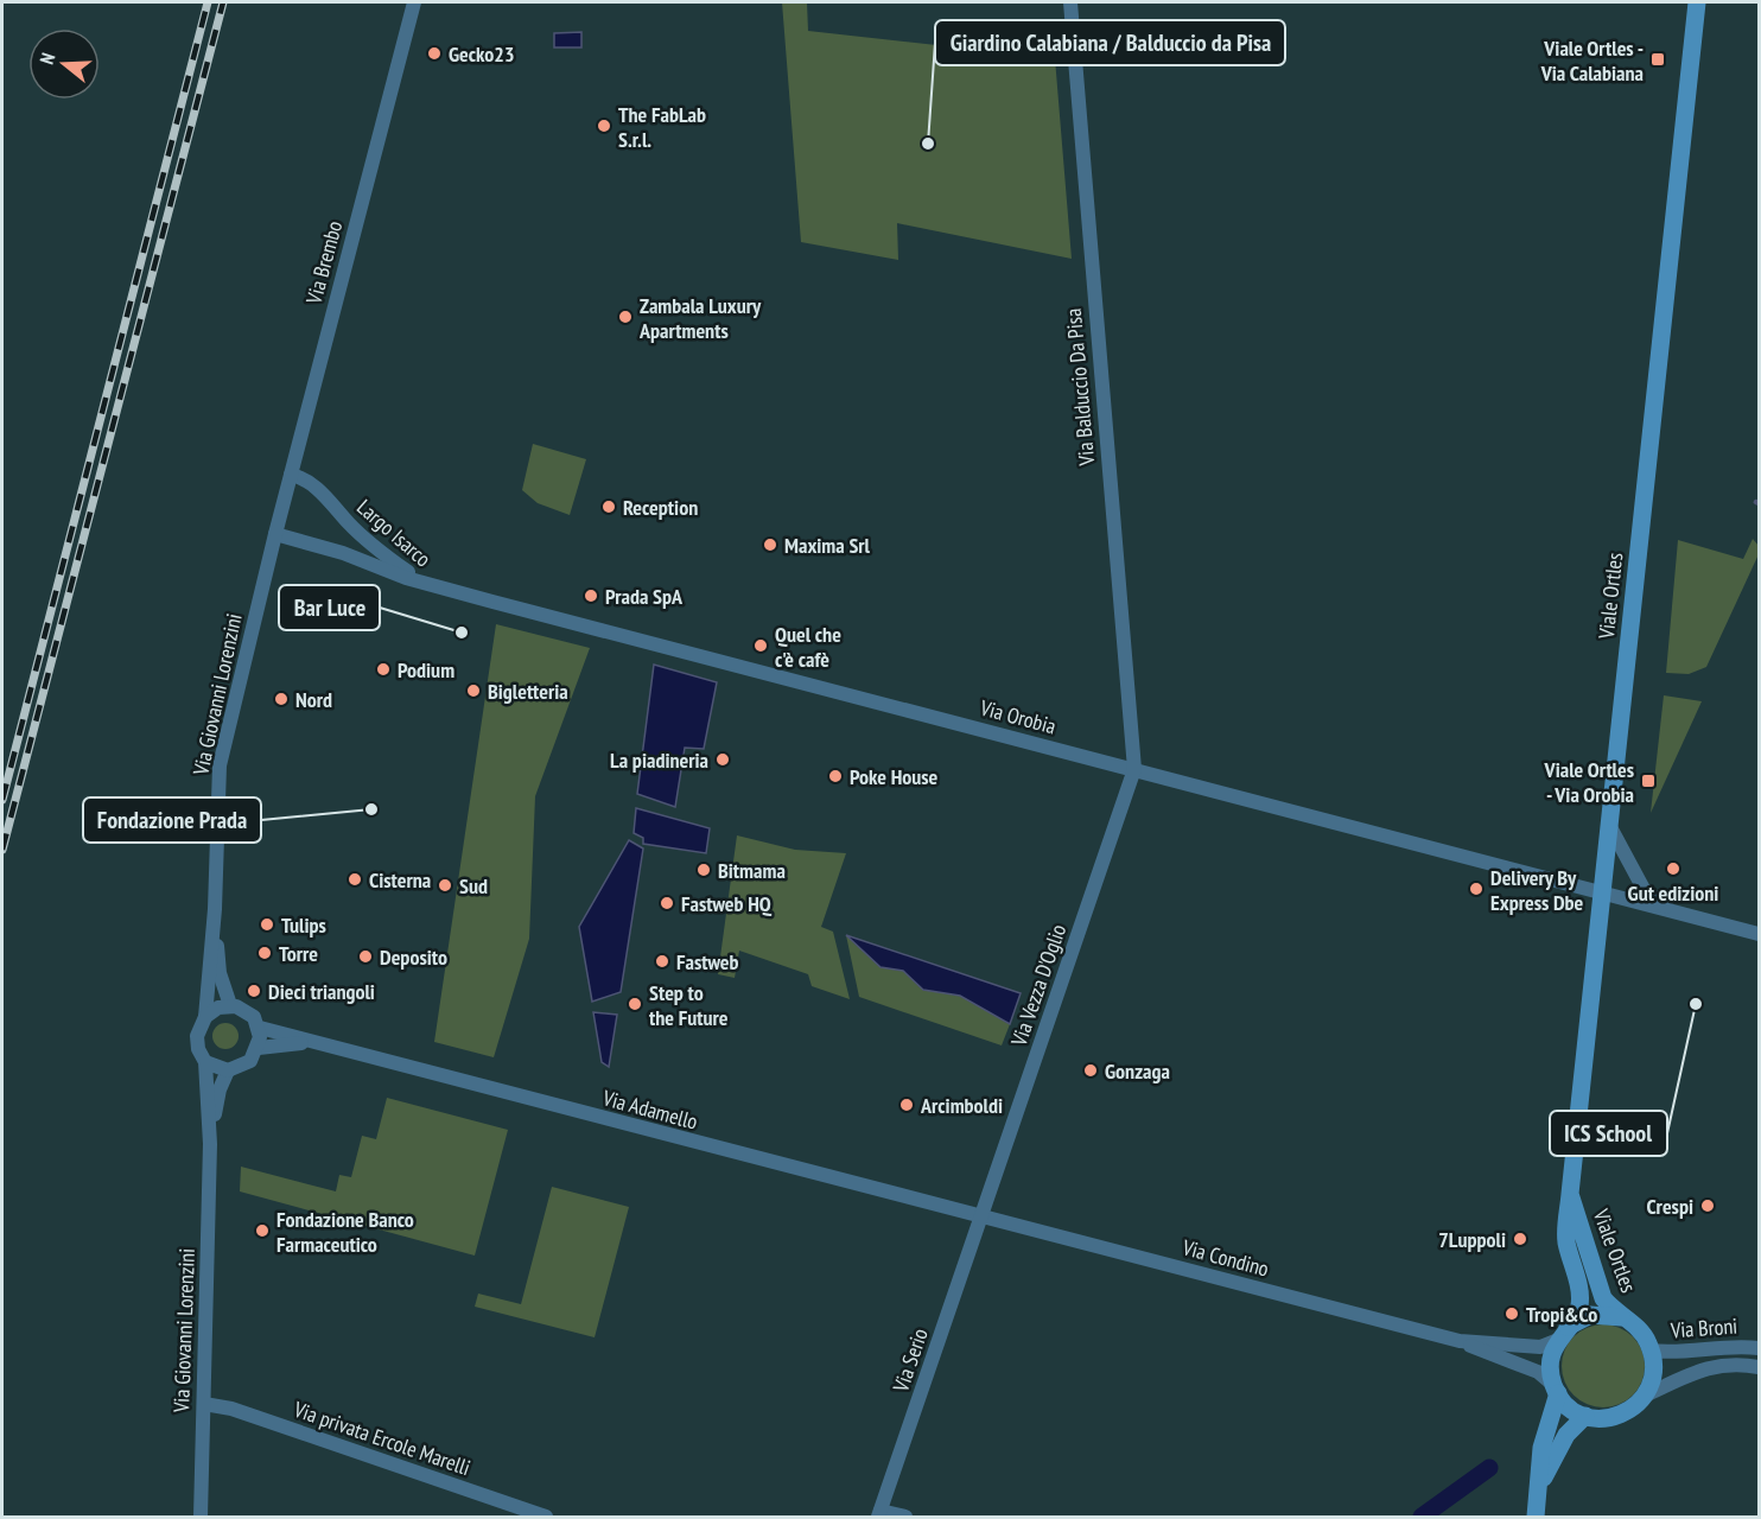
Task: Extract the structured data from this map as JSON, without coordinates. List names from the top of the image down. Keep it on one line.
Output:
{"streets":{"street":["Via Brembo","Via Balduccio Da Pisa","Largo Isarco","Viale Ortles","Via Giovanni Lorenzini","Via Orobia","Via Vezza D'Oglio","Via Adamello","Via Condino","Via Broni","Via Serio","Via privata Ercole Marelli"]},"crossings":[["Via Brembo","Largo Isarco"],["Via Brembo","Via Giovanni Lorenzini"],["Via Balduccio Da Pisa","Via Orobia"],["Via Balduccio Da Pisa","Via Vezza D'Oglio"],["Largo Isarco","Via Giovanni Lorenzini"],["Largo Isarco","Via Orobia"],["Viale Ortles","Via Orobia"],["Viale Ortles","Via Condino"],["Viale Ortles","Via Broni"],["Via Giovanni Lorenzini","Via privata Ercole Marelli"],["Via Orobia","Via Vezza D'Oglio"],["Via Vezza D'Oglio","Via Adamello"],["Via Vezza D'Oglio","Via Condino"],["Via Vezza D'Oglio","Via Serio"],["Via Adamello","Via Condino"],["Via Adamello","Via Serio"],["Via Condino","Via Broni"],["Via Condino","Via Serio"]],"places":{"other":["Gecko23","The FabLab S.r.l.","Giardino Calabiana / Balduccio da Pisa","Zambala Luxury Apartments","Reception","Maxima Srl","Prada SpA","Bar Luce","Quel che c'è cafè","Podium","Bigletteria","Nord","La piadineria","Poke House","Fondazione Prada","Gut edizioni","Bitmama","Cisterna","Sud","Delivery By Express Dbe","Fastweb HQ","Tulips","Torre","Deposito","Fastweb","Dieci triangoli","Step to the Future","ICS School","Gonzaga","Arcimboldi","Crespi","Fondazione Banco Farmaceutico","7Luppoli","Tropi&Co"],"transit":["Viale Ortles - Via Calabiana","Viale Ortles - Via Orobia"]},"north":"left"}
